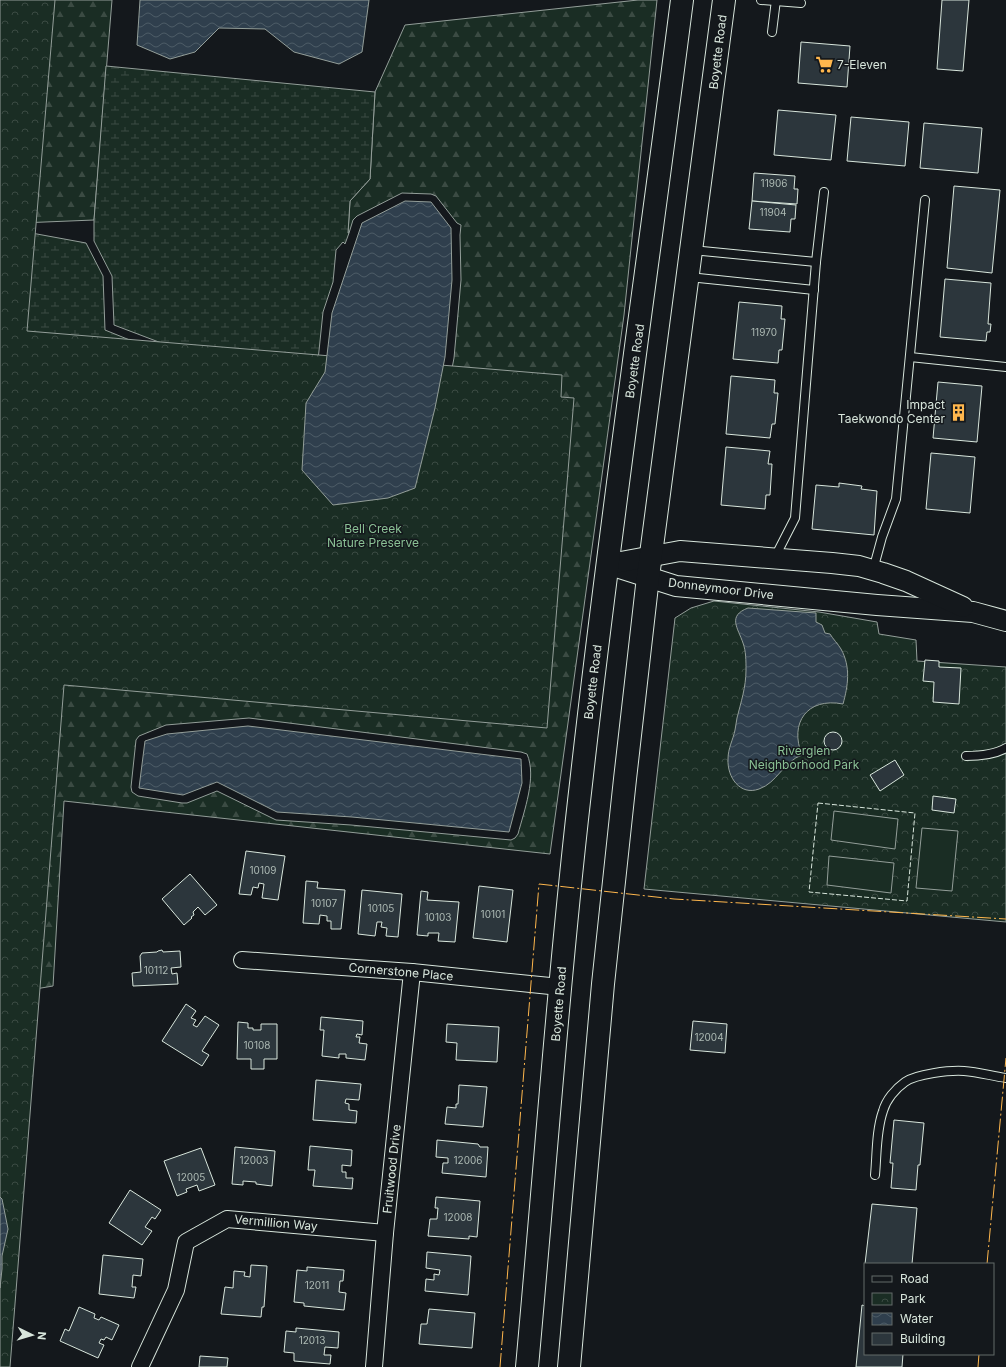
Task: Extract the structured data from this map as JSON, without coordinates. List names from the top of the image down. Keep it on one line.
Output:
{"streets":{"main road":["Boyette Road"],"street":["Donneymoor Drive","Cornerstone Place","Fruitwood Drive","Vermillion Way"]},"crossings":[["Boyette Road","Donneymoor Drive"],["Boyette Road","Cornerstone Place"],["Cornerstone Place","Fruitwood Drive"],["Fruitwood Drive","Vermillion Way"]],"parks":["Bell Creek Nature Preserve","Riverglen Neighborhood Park"],"places":{"supermarket":["7-Eleven"],"building":["Impact Taekwondo Center"]},"house_numbers":["11906","11904","11970","10109","10107","10105","10101","10103","10112","12004","10108","12003","12006","12005","12008","12011","12013"],"legend":["Road","Park","Water","Building"],"north":"right"}
